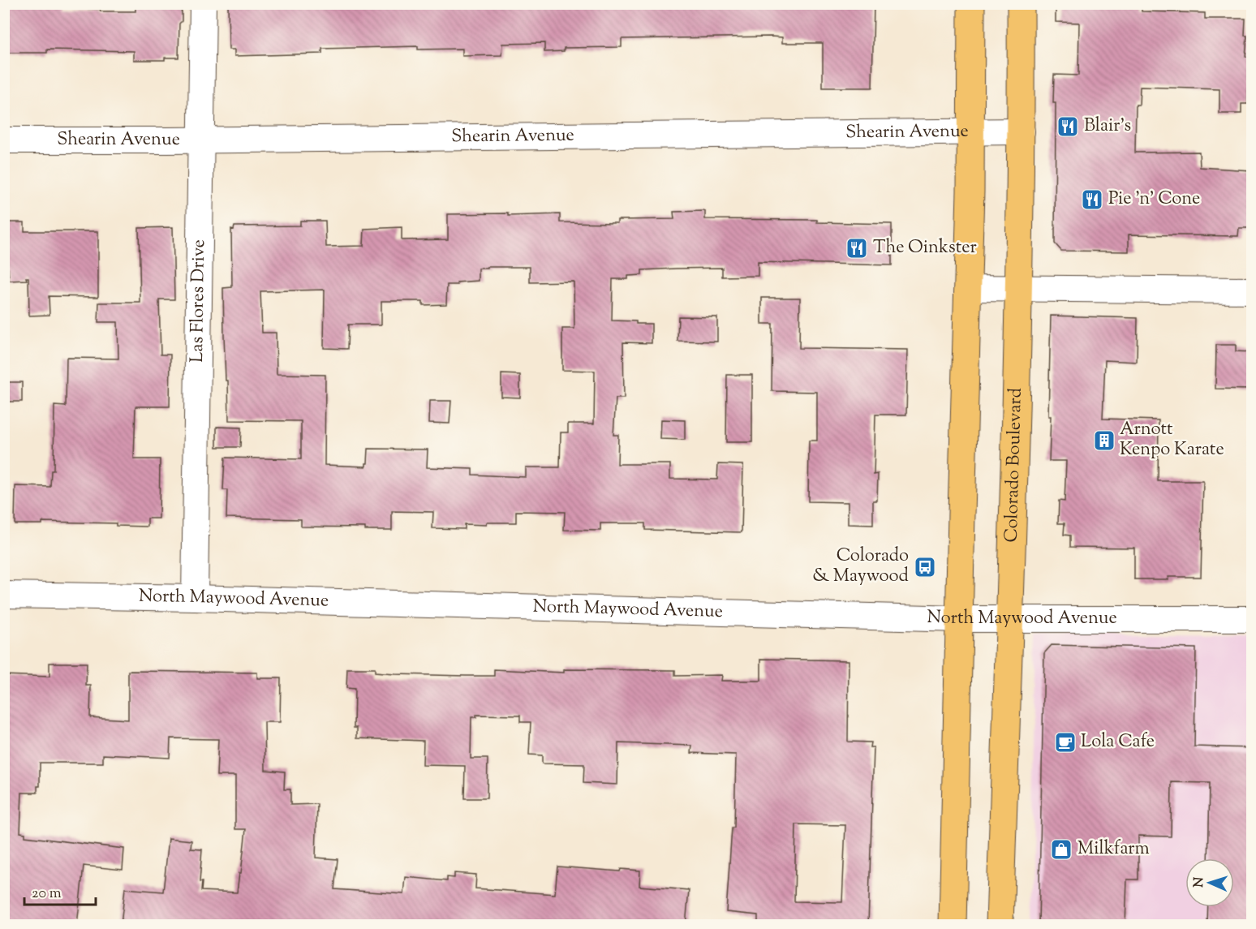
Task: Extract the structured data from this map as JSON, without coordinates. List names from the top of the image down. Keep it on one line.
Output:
{"streets":{"main road":["Colorado Boulevard"],"street":["Shearin Avenue","Las Flores Drive","North Maywood Avenue"]},"crossings":[["Shearin Avenue","Las Flores Drive"],["Shearin Avenue","Colorado Boulevard"],["Las Flores Drive","North Maywood Avenue"],["Colorado Boulevard","North Maywood Avenue"]],"places":{"restaurant":["Blair's","Pie 'n' Cone","The Oinkster"],"building":["Arnott Kenpo Karate"],"bus stop":["Colorado & Maywood"],"cafe":["Lola Cafe"],"shop":["Milkfarm"]},"scale_bar":"20 m","north":"left"}
